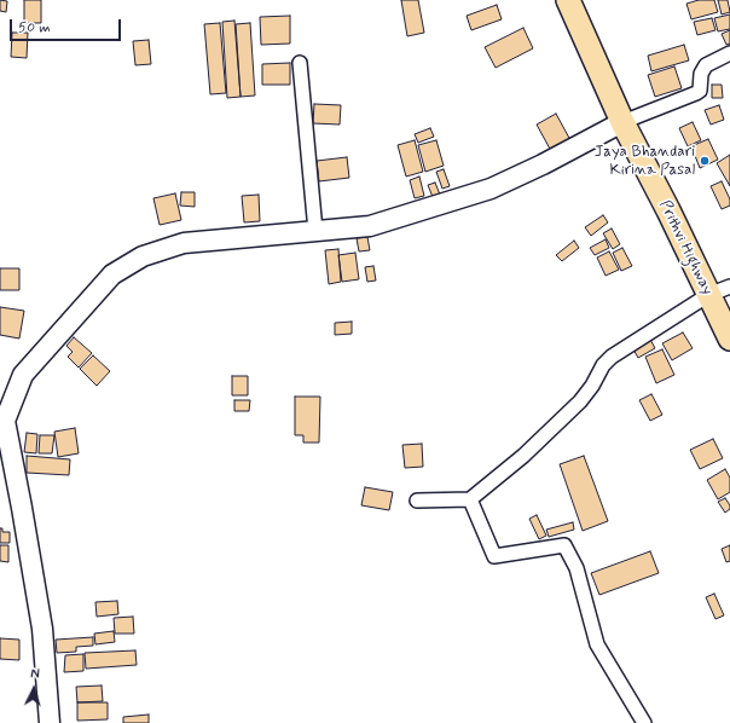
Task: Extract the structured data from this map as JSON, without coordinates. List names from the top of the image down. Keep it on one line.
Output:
{"streets":{"highway":["Prithvi Highway"]},"places":["Jaya Bhandari Kirina Pasal"],"scale_bar":"50 m","north":"top"}
